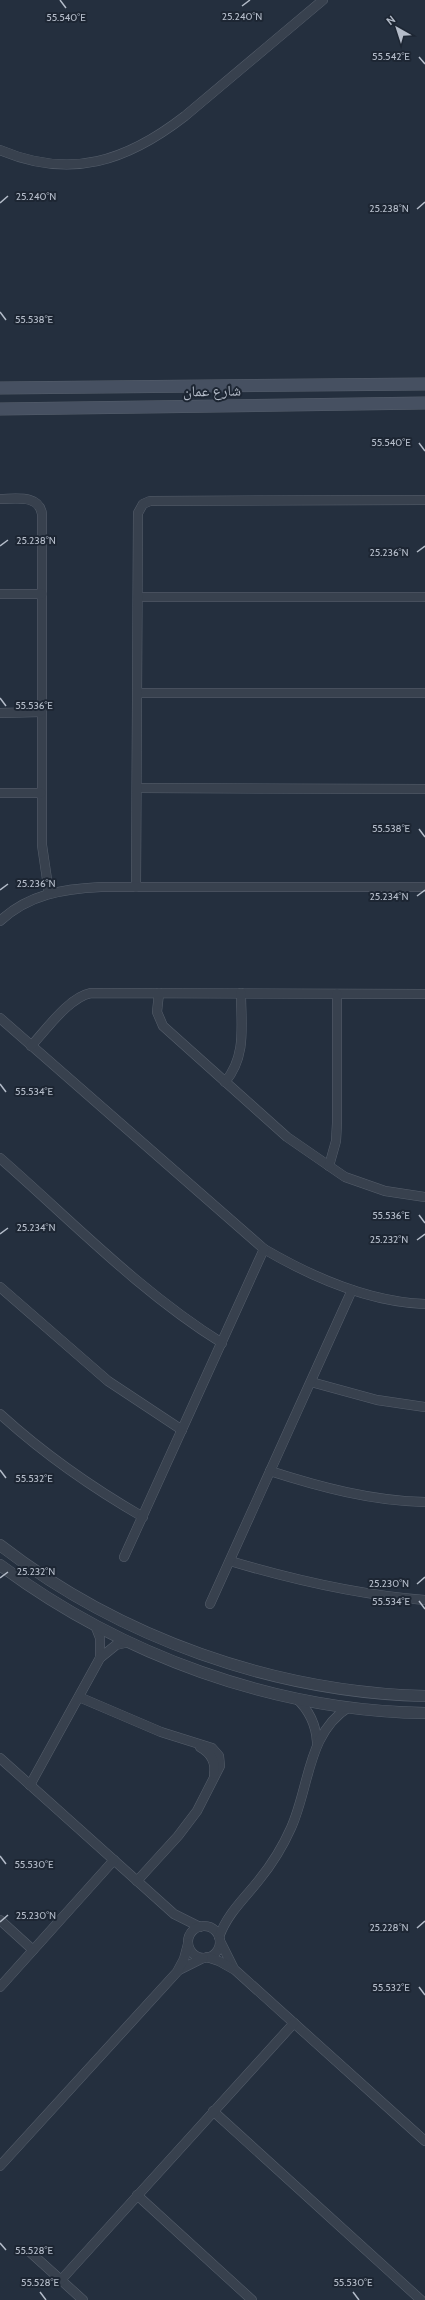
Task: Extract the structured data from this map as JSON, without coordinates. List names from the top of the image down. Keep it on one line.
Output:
{"streets":{"main road":["شارع عمان"]},"north":"top left","coordinates":["25.240°N","55.540°E","55.542°E","25.238°N","55.538°E","25.236°N","55.536°E","25.234°N","55.534°E","25.232°N","55.532°E","25.230°N","55.530°E","25.228°N","55.528°E"]}
